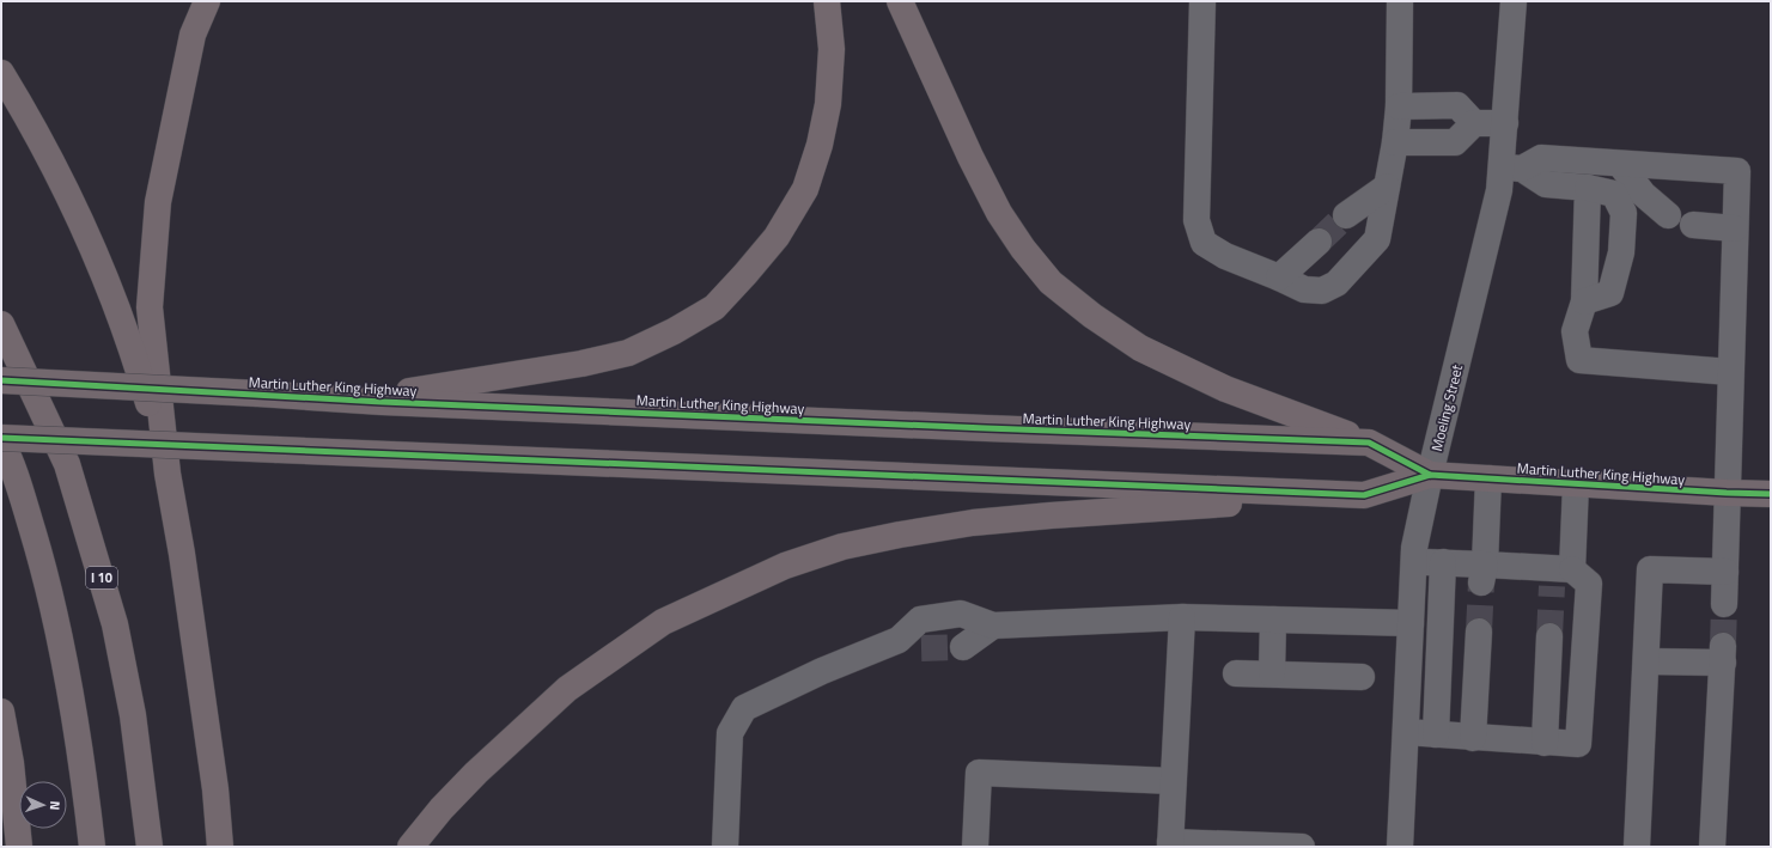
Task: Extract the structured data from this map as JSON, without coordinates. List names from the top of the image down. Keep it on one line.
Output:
{"streets":{"highway":["Martin Luther King Highway","I 10"],"street":["Moeling Street"]},"crossings":[["Martin Luther King Highway","Moeling Street"]],"north":"right"}
